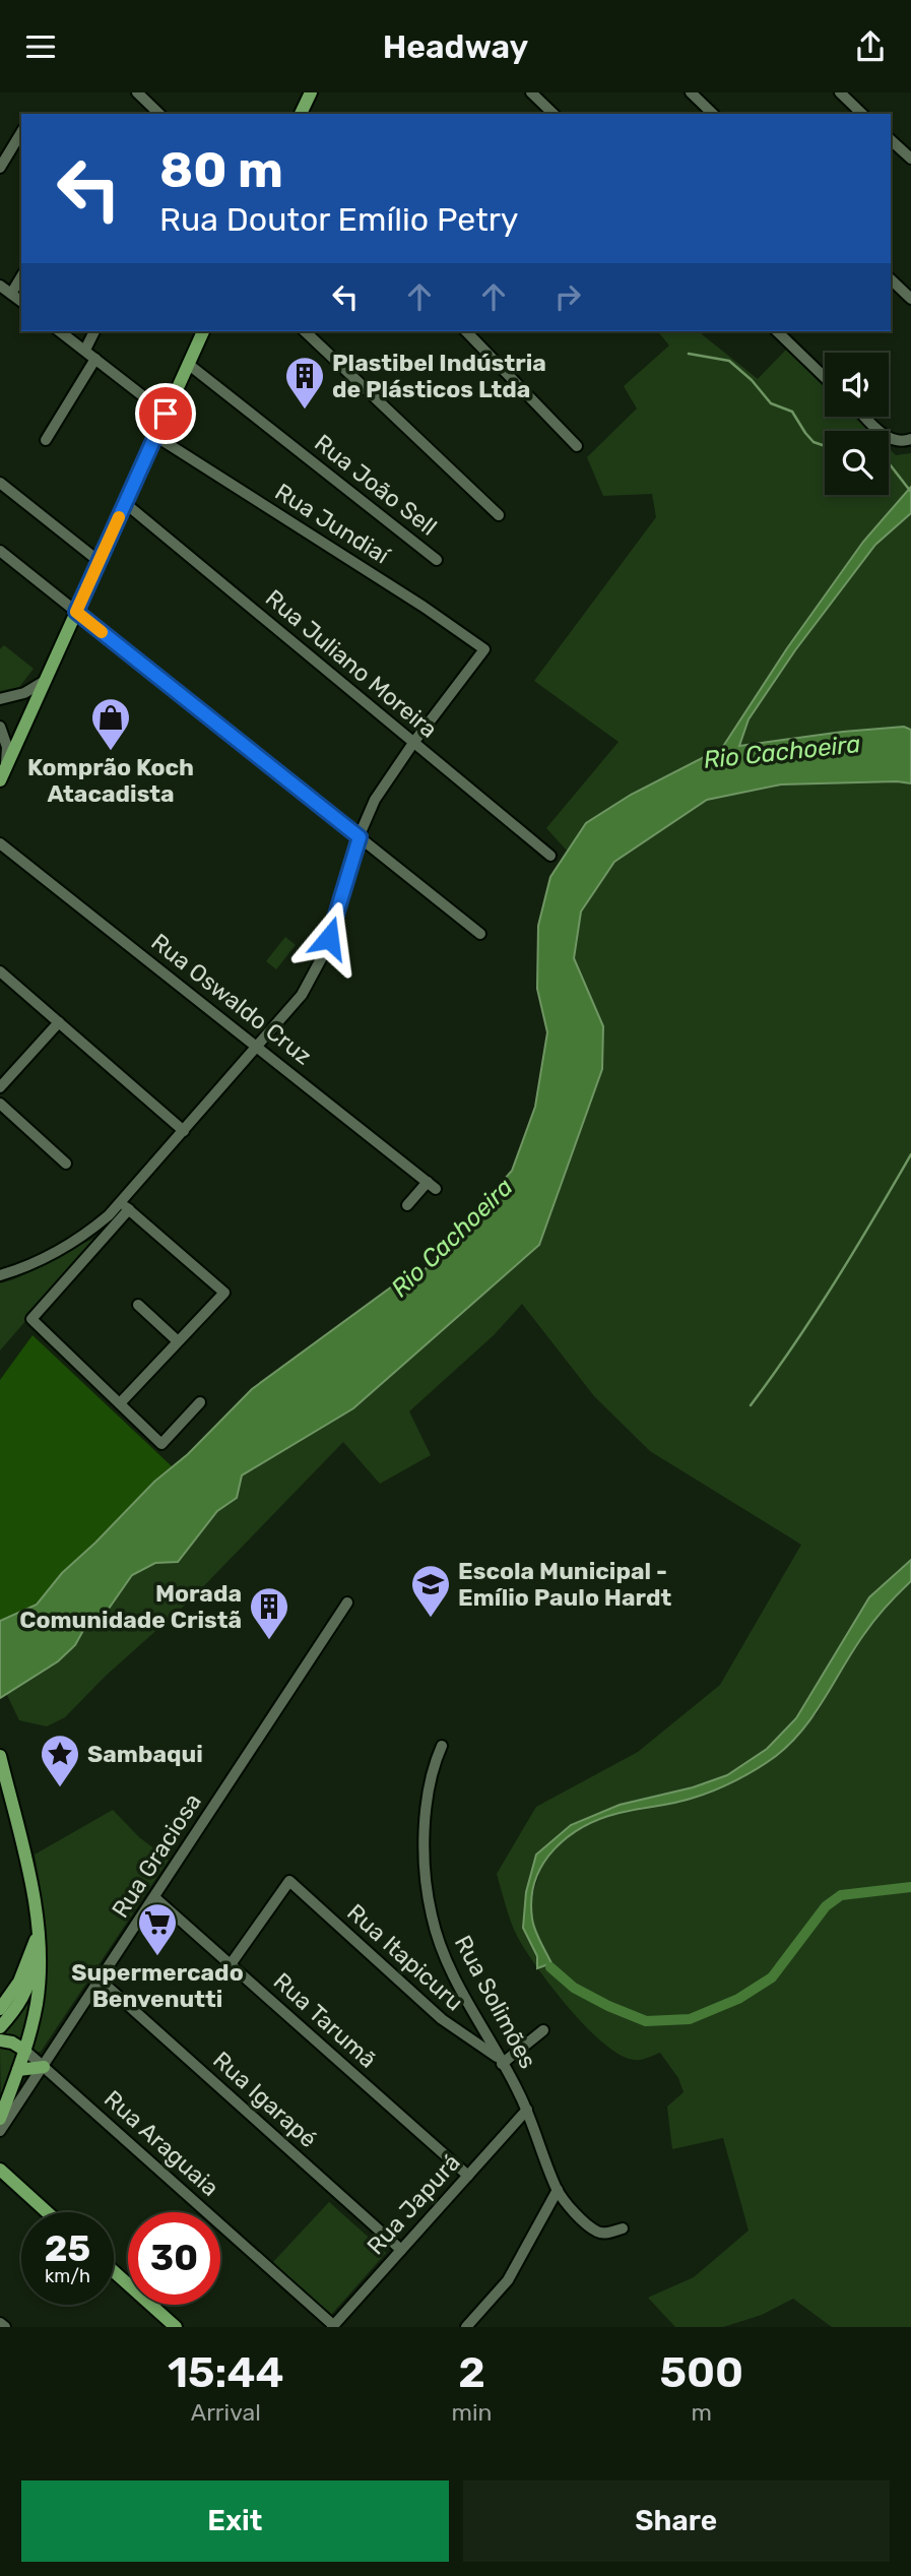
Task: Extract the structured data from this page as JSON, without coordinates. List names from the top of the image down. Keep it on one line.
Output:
{"streets":{"street":["Rua João Sell","Rua Jundiaí","Rua Juliano Moreira","Rua Oswaldo Cruz","Rua Graciosa","Rua Itapicuru","Rua Solimões","Rua Tarumã","Rua Igarapé","Rua Araguaia","Rua Japurá"]},"crossings":[["Rua Jundiaí","Rua Juliano Moreira"],["Rua Graciosa","Rua Tarumã"],["Rua Graciosa","Rua Igarapé"],["Rua Graciosa","Rua Araguaia"],["Rua Itapicuru","Rua Solimões"],["Rua Itapicuru","Rua Tarumã"],["Rua Solimões","Rua Japurá"],["Rua Tarumã","Rua Japurá"],["Rua Igarapé","Rua Japurá"],["Rua Araguaia","Rua Japurá"]],"water":["Rio Cachoeira"],"places":{"building":["Plastibel Indústria de Plásticos Ltda","Morada Comunidade Cristã"],"shop":["Komprão Koch Atacadista"],"school or university":["Escola Municipal - Emílio Paulo Hardt"],"place":["Sambaqui"],"supermarket":["Supermercado Benvenutti"]},"page":{"header":"Headway","turn":["80 m","Rua Doutor Emílio Petry"],"speed":"25 km/h","limit":"30","eta":["15:44","Arrival","2","min","500","m"],"buttons":["Exit","Share"]}}
